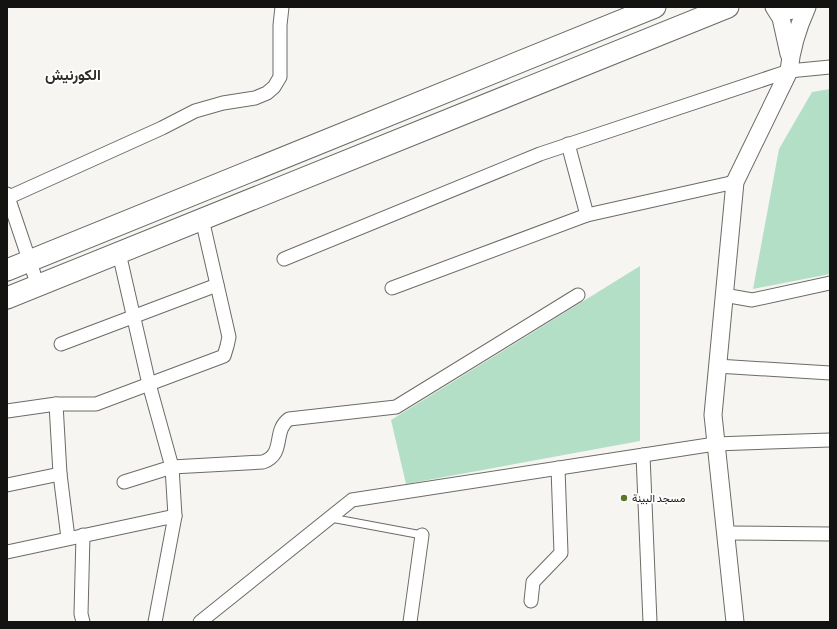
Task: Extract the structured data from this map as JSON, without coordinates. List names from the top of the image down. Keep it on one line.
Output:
{"districts":["الكورنيش"],"places":["مسجد البينة"]}
